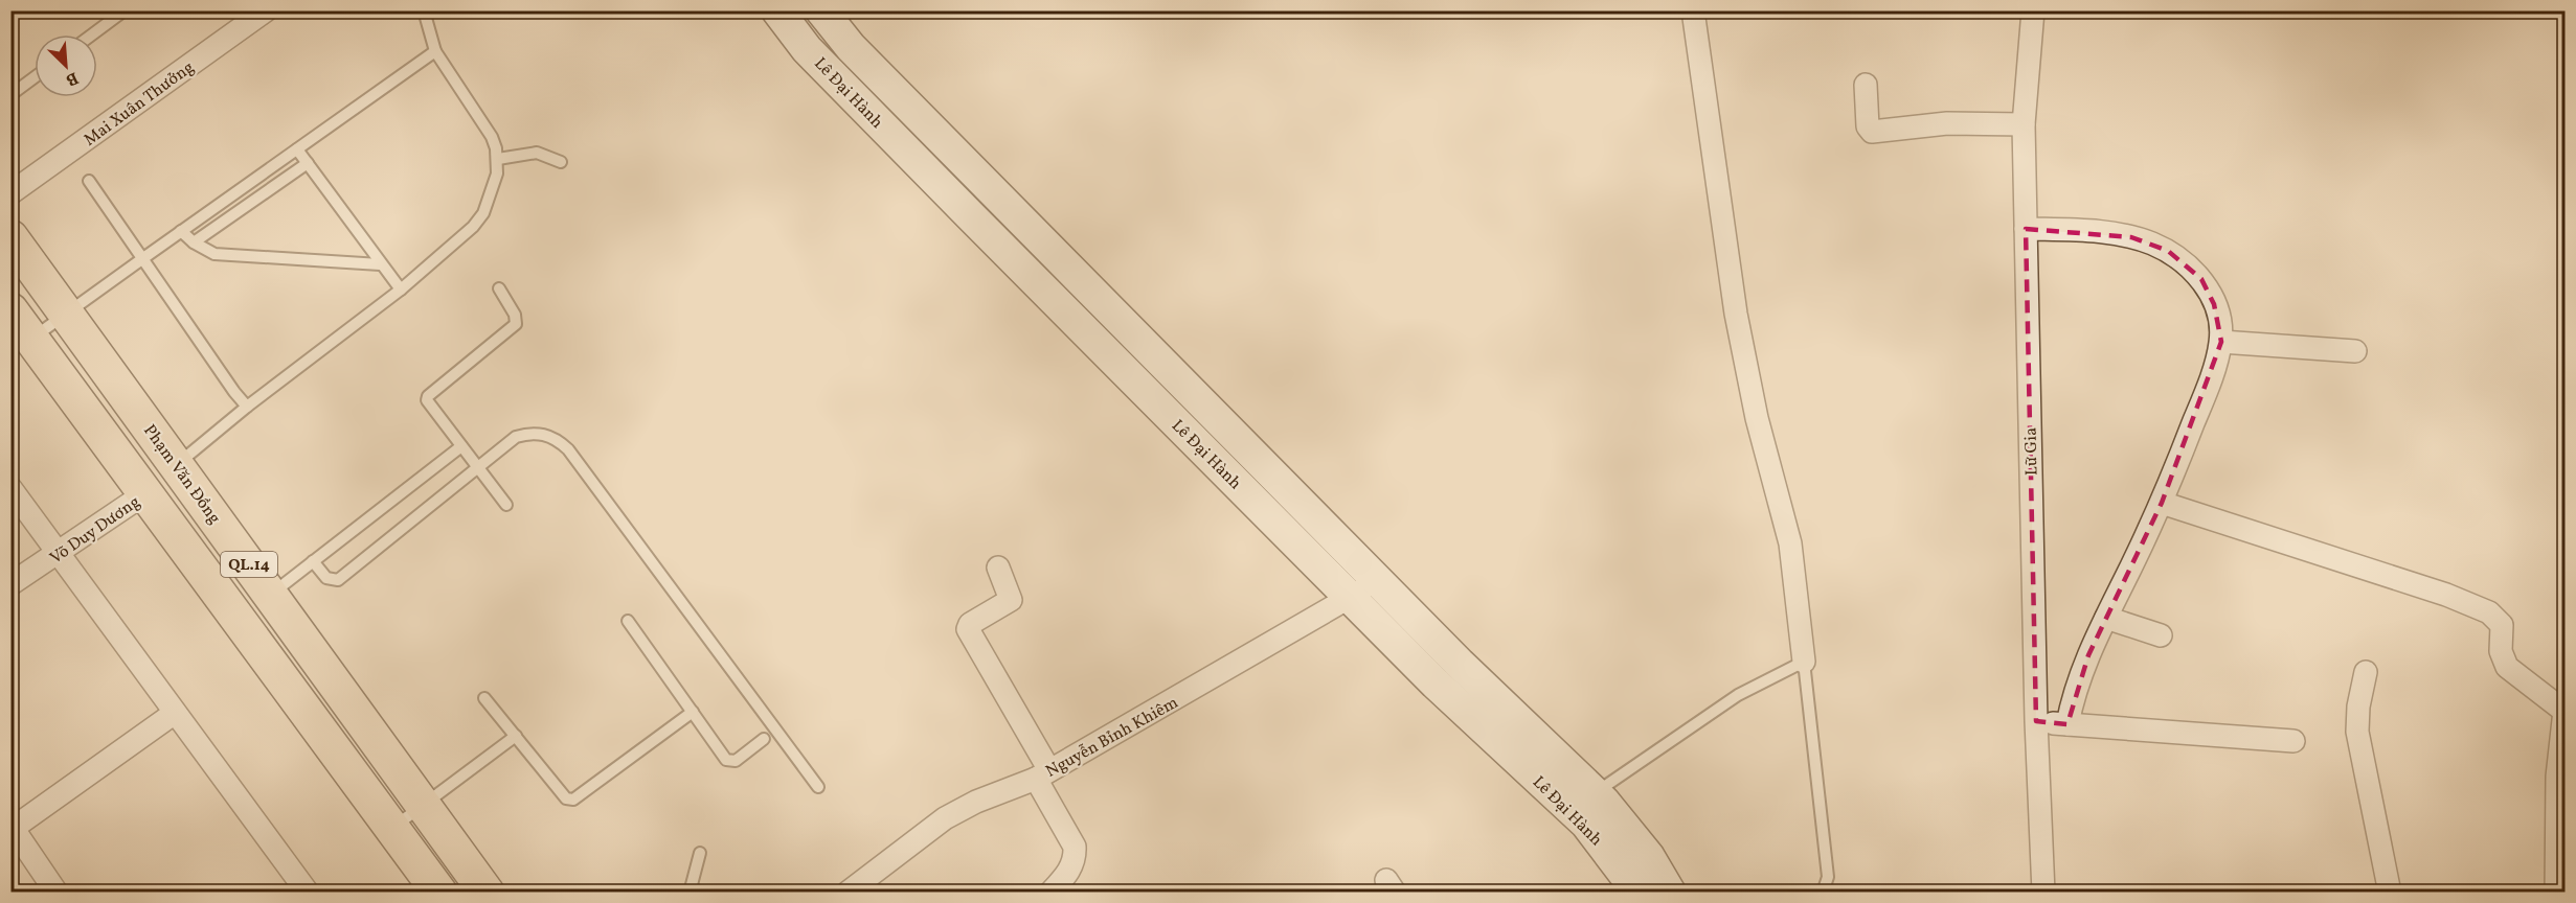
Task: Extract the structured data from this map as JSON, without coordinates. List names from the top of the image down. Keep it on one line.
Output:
{"streets":{"main road":["Lê Đại Hành","Phạm Văn Đồng","QL.14"],"street":["Mai Xuân Thưởng","Lữ Gia","Võ Duy Dương","Nguyễn Bỉnh Khiêm"]},"crossings":[["Lê Đại Hành","Nguyễn Bỉnh Khiêm"],["Võ Duy Dương","QL.14"]],"north":"bottom right"}
